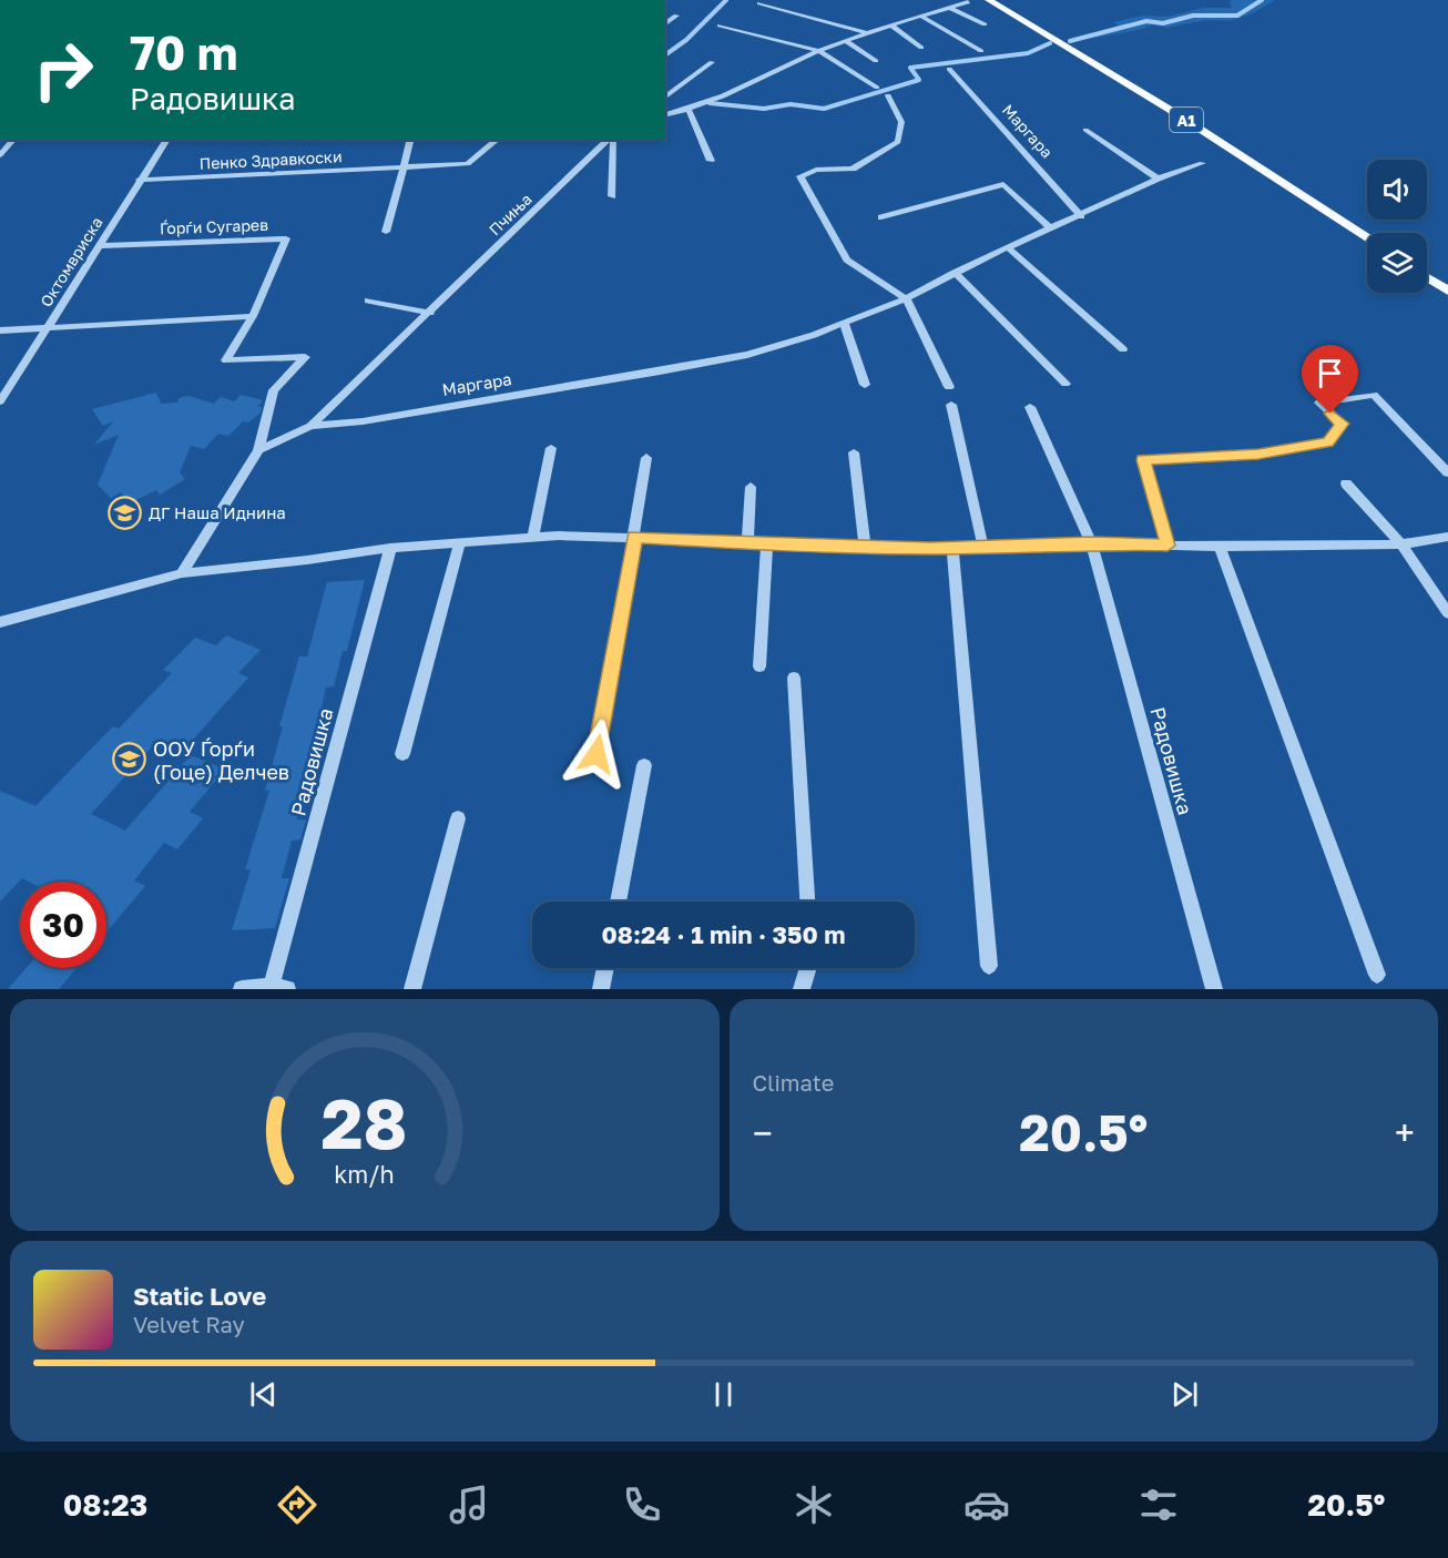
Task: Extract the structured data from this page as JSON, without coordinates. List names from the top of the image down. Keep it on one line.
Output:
{"streets":{"main road":["A1"],"street":["Маргара","Пенко Здравкоски","Пчиња","Ѓорѓи Сугарев","Октомвриска","Радовишка"]},"crossings":[["Маргара","Пчиња"],["Маргара","Ѓорѓи Сугарев"],["Пенко Здравкоски","Октомвриска"],["Ѓорѓи Сугарев","Октомвриска"]],"places":{"school or university":["ДГ Наша Иднина","ООУ Ѓорѓи (Гоце) Делчев"]},"page":{"turn":["70 m","Радовишка"],"limit":"30","trip":"08:24 · 1 min · 350 m","tile":"Climate","heat":["−","20.5°","+"],"song":["Static Love","Velvet Ray"],"tabs":["08:23","20.5°"],"gauge":["28","km/h"]}}
